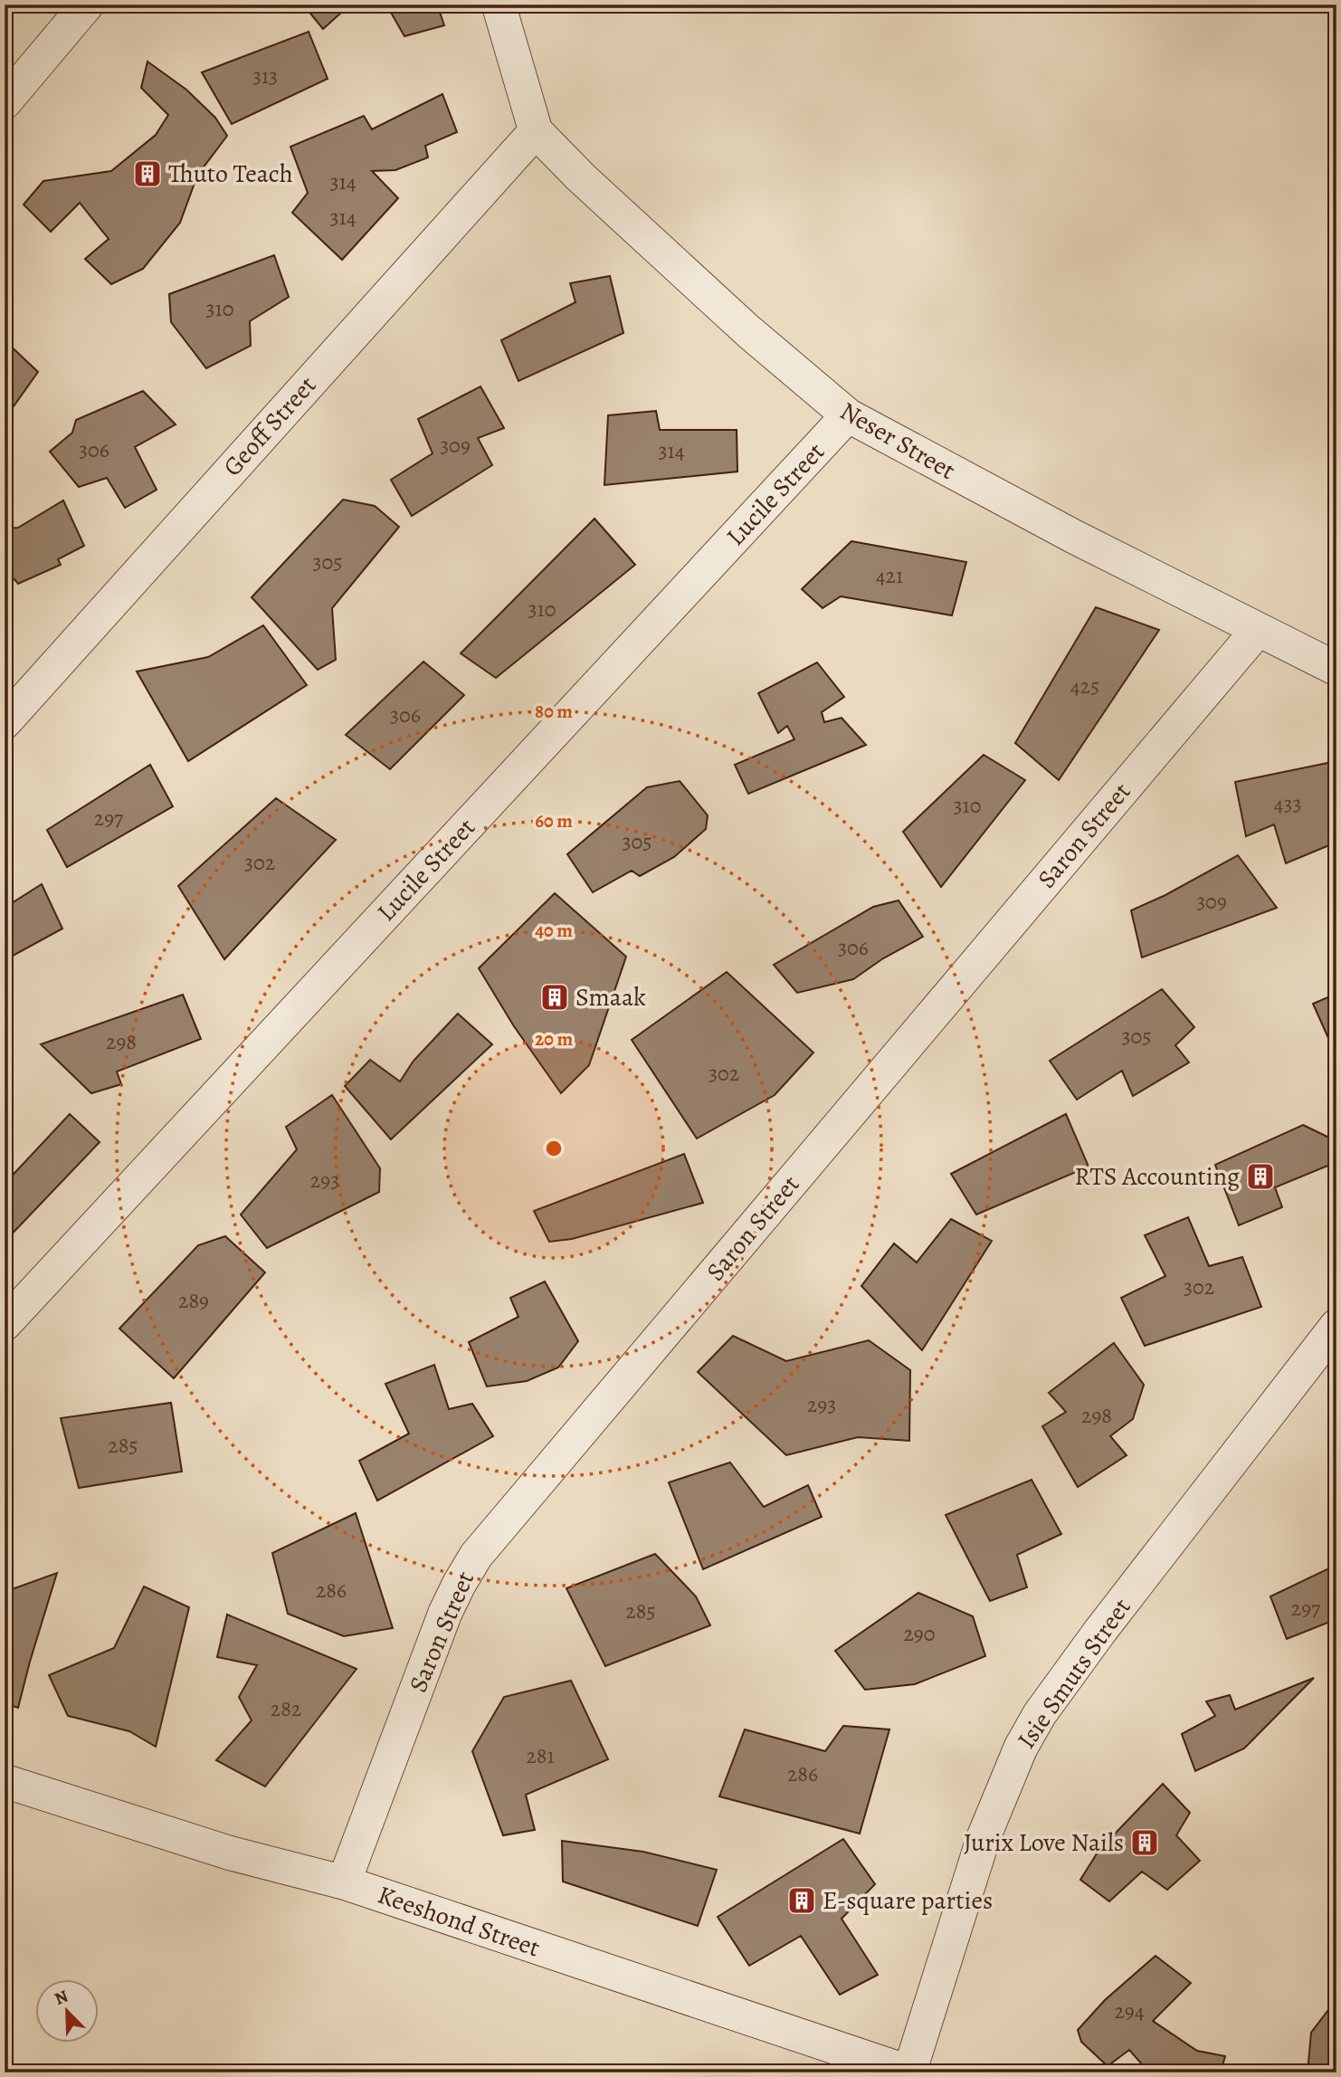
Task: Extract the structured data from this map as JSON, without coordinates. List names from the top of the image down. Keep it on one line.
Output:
{"streets":{"street":["Geoff Street","Neser Street","Lucile Street","Saron Street","Isie Smuts Street","Keeshond Street"]},"crossings":[["Geoff Street","Neser Street"],["Neser Street","Lucile Street"],["Neser Street","Saron Street"],["Saron Street","Keeshond Street"],["Isie Smuts Street","Keeshond Street"]],"places":{"building":["Thuto Teach","Smaak","RTS Accounting","Jurix Love Nails","E-square parties"]},"house_numbers":["313","314","314","310","309","306","314","305","421","310","425","306","433","310","297","305","302","309","306","305","298","302","293","302","289","293","298","285","286","297","285","290","282","281","286","294"],"north":"top left","rings":["80 m","60 m","40 m","20 m"]}
